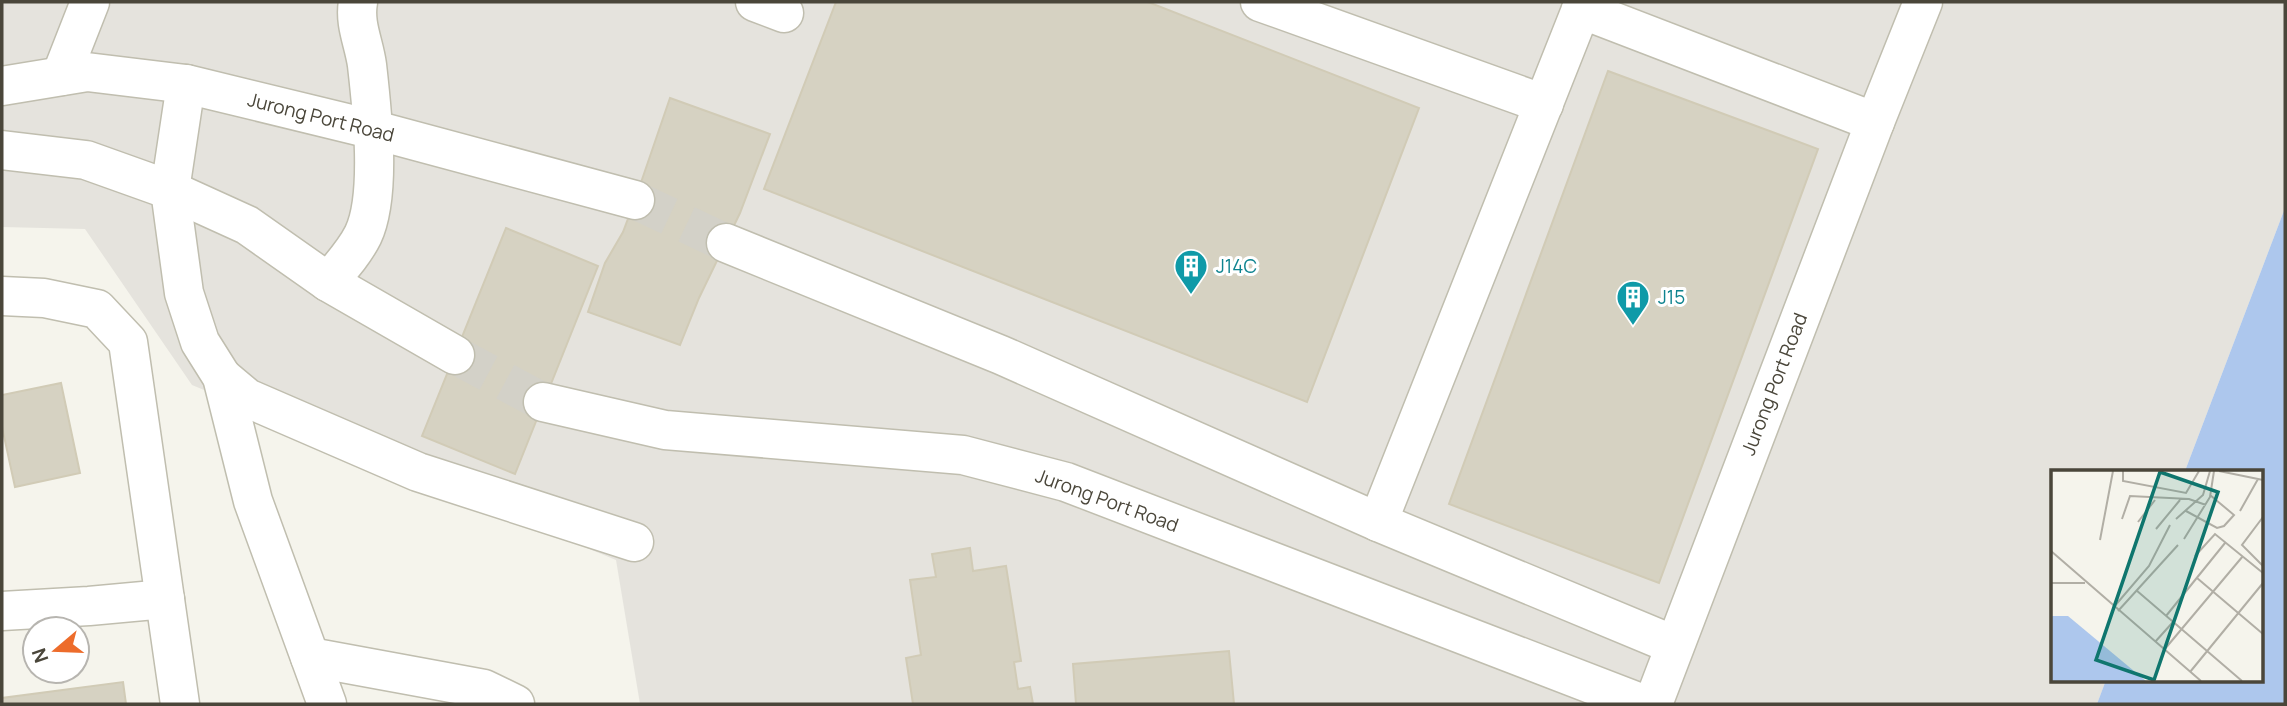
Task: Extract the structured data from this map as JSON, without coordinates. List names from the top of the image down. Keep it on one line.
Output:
{"streets":{"street":["Jurong Port Road"]},"places":{"building":["J14C","J15"]},"north":"left"}
